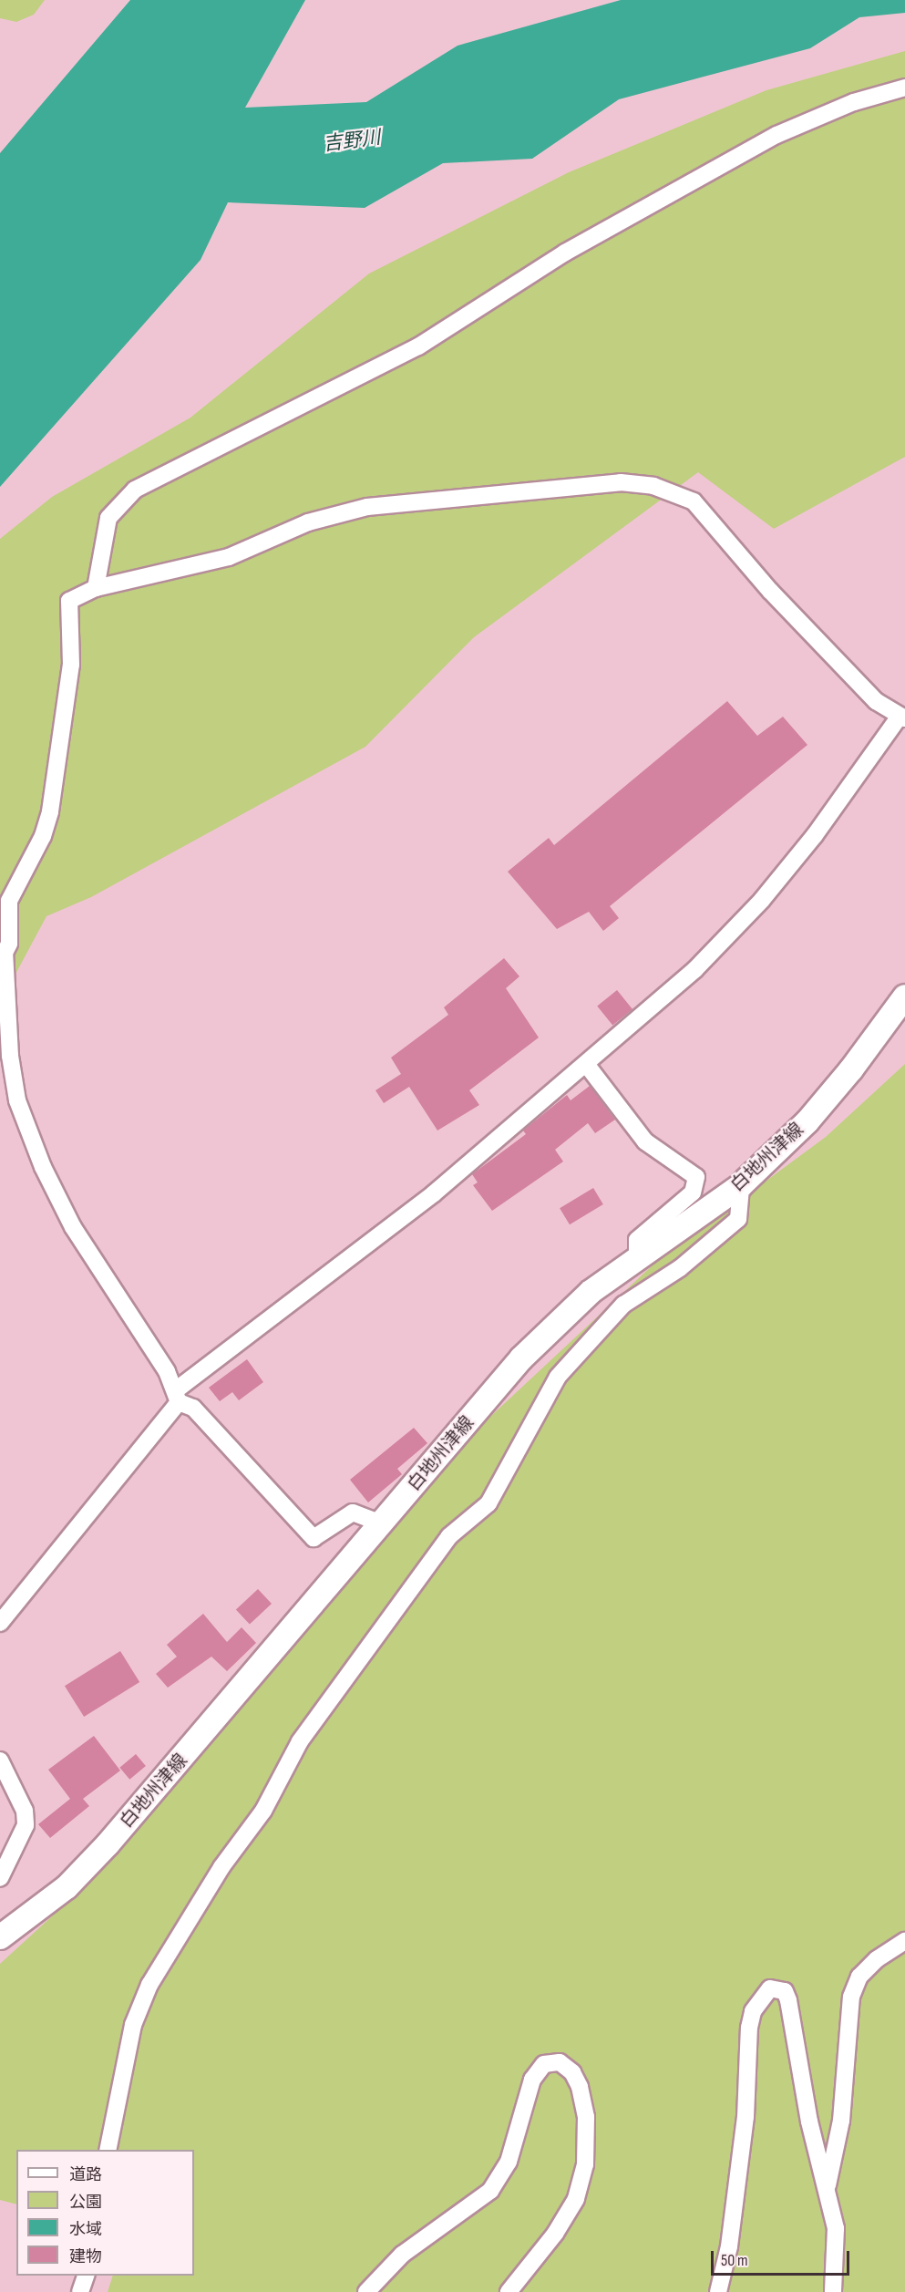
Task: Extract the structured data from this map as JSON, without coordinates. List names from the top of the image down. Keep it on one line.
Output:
{"streets":{"main road":["白地州津線"]},"water":["吉野川"],"legend":["道路","公園","水域","建物"],"scale_bar":"50 m"}
